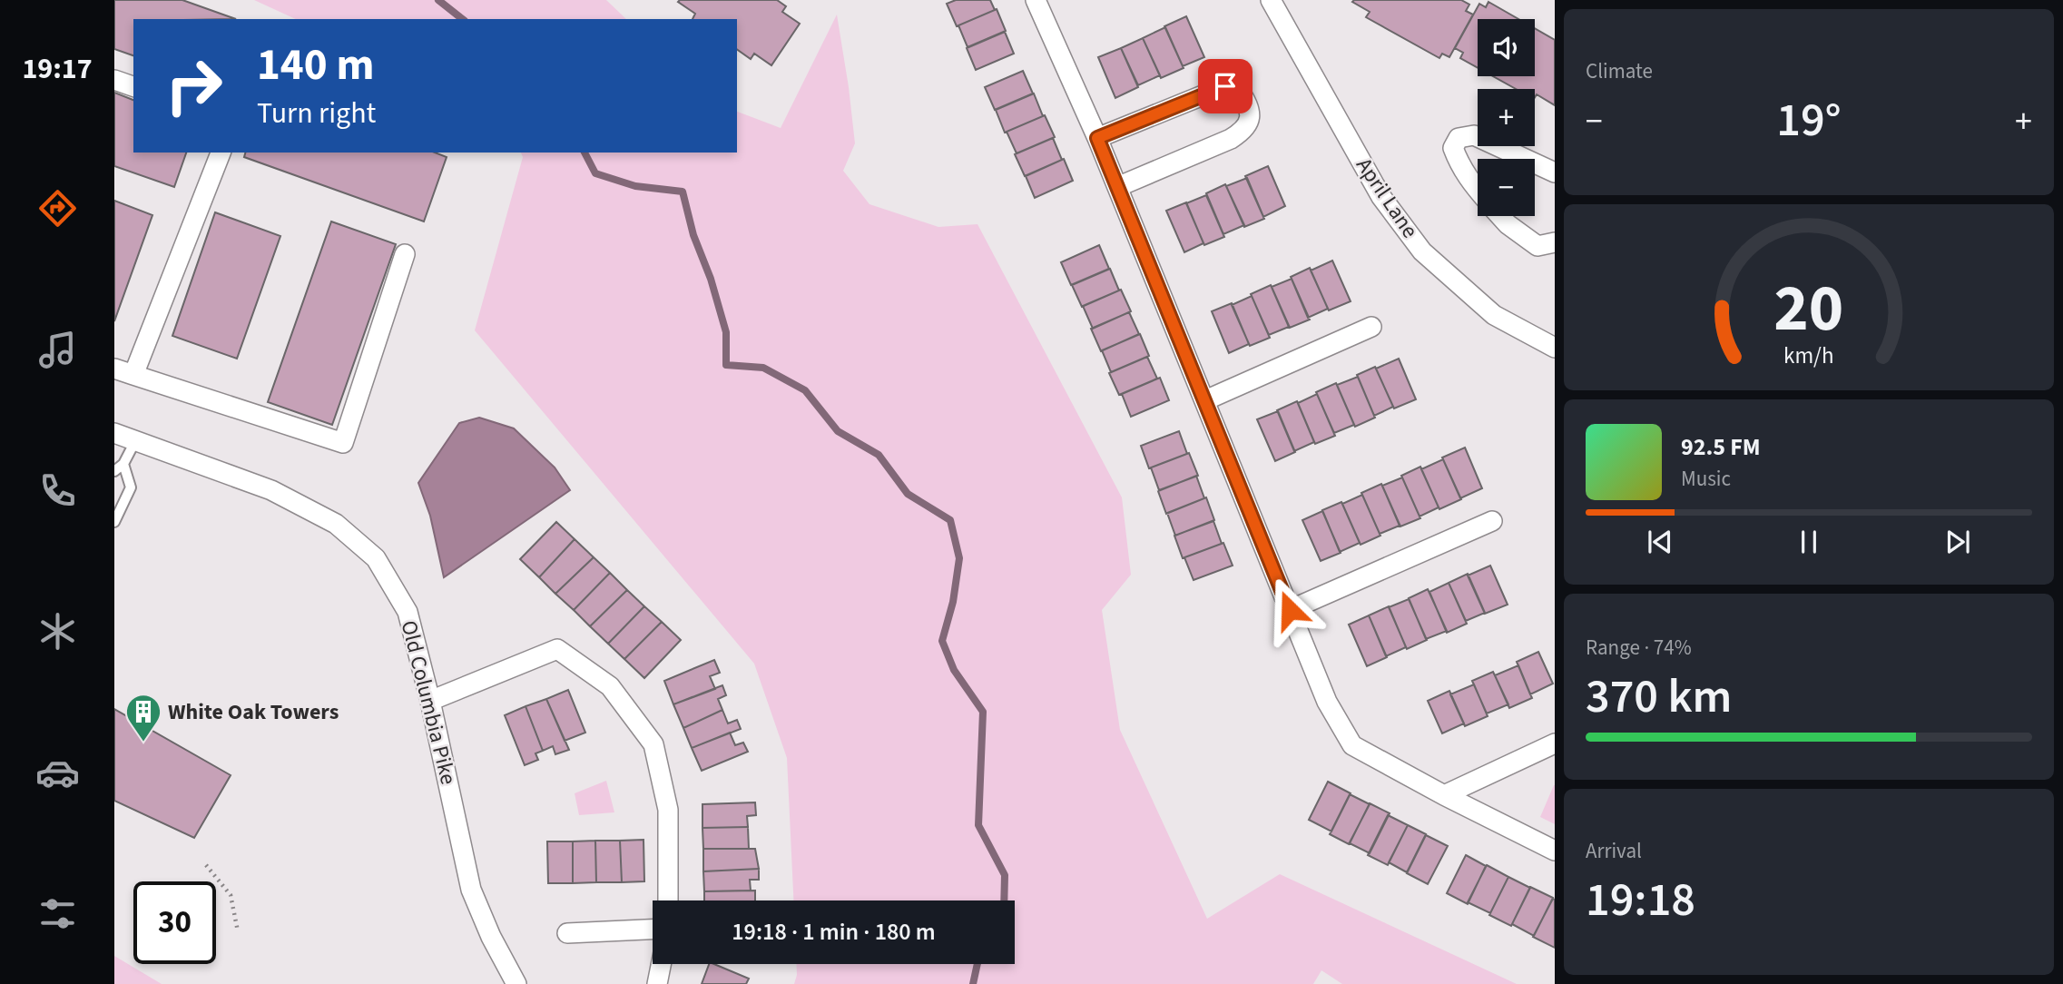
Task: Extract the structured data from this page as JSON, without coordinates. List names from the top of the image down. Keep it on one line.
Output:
{"streets":{"street":["April Lane","Old Columbia Pike"]},"places":{"building":["White Oak Towers"]},"page":{"tabs":"19:17","tile":["Climate",["Range · 74%","370 km"],["Arrival","19:18"]],"map_buttons":["+","−"],"turn":["140 m","Turn right"],"heat":["−","19°","+"],"song":["92.5 FM","Music"],"limit":"30","trip":"19:18 · 1 min · 180 m","gauge":["20","km/h"]}}
